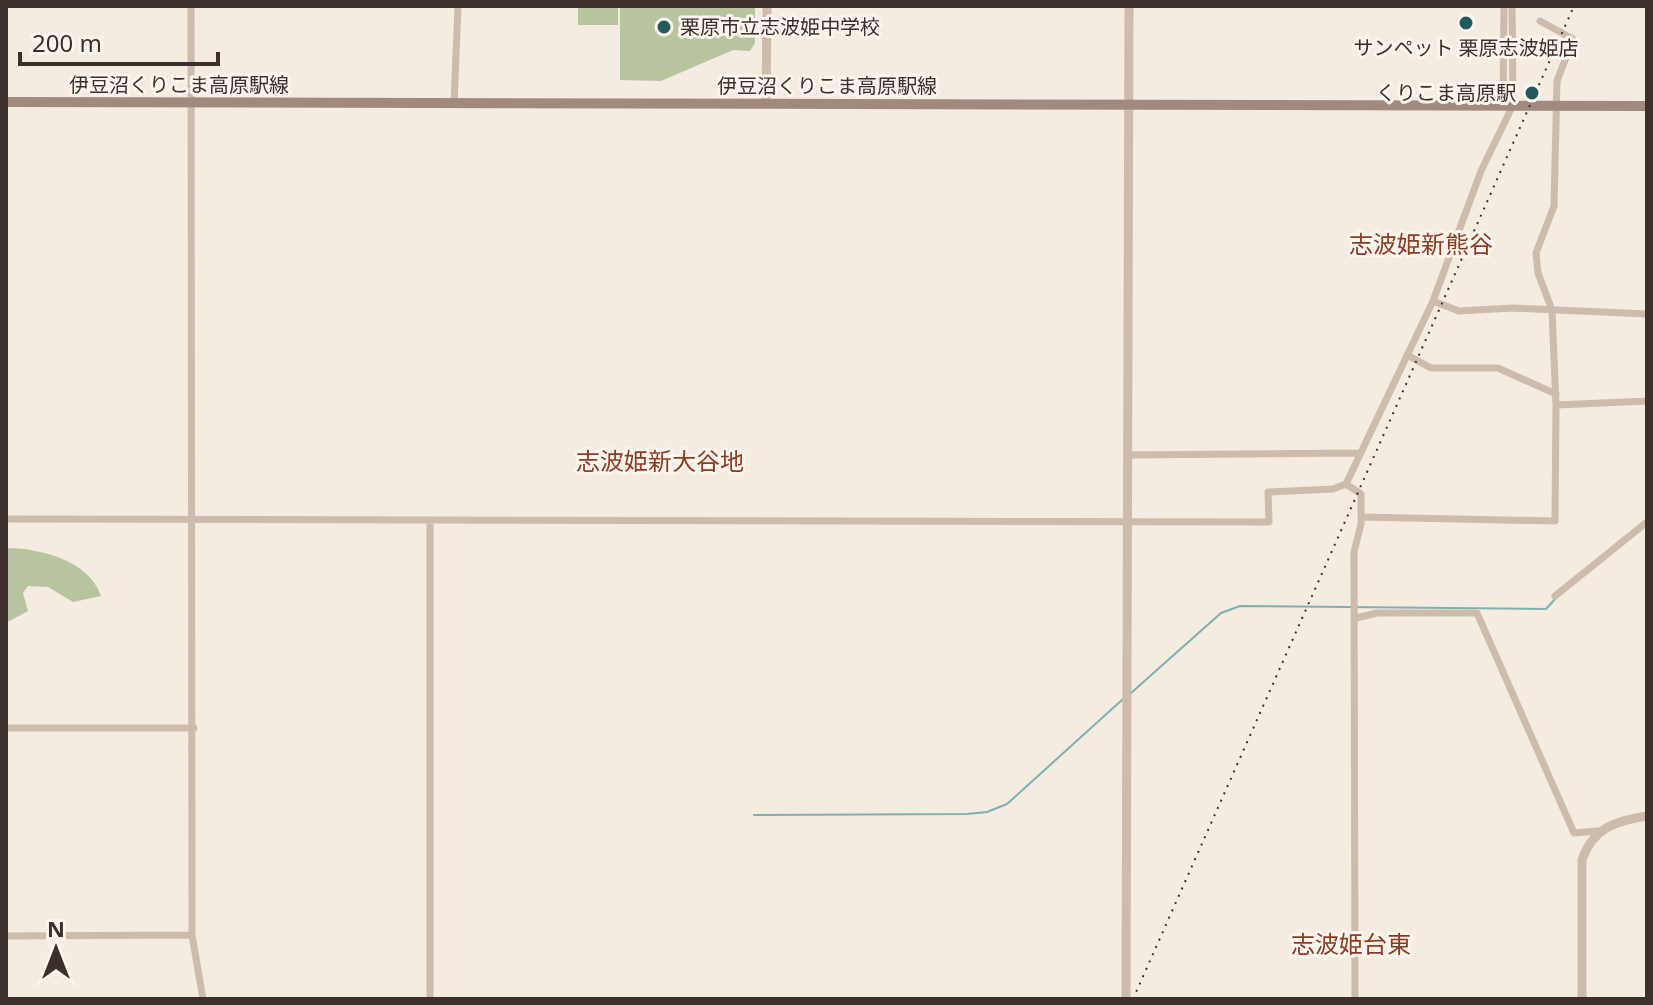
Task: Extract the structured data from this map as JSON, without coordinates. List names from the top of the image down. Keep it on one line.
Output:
{"streets":{"main road":["伊豆沼くりこま高原駅線"]},"districts":["志波姫新熊谷","志波姫新大谷地","志波姫台東"],"places":["サンペット 栗原志波姫店","栗原市立志波姫中学校","くりこま高原駅"],"scale_bar":"200 m","north":"top"}
